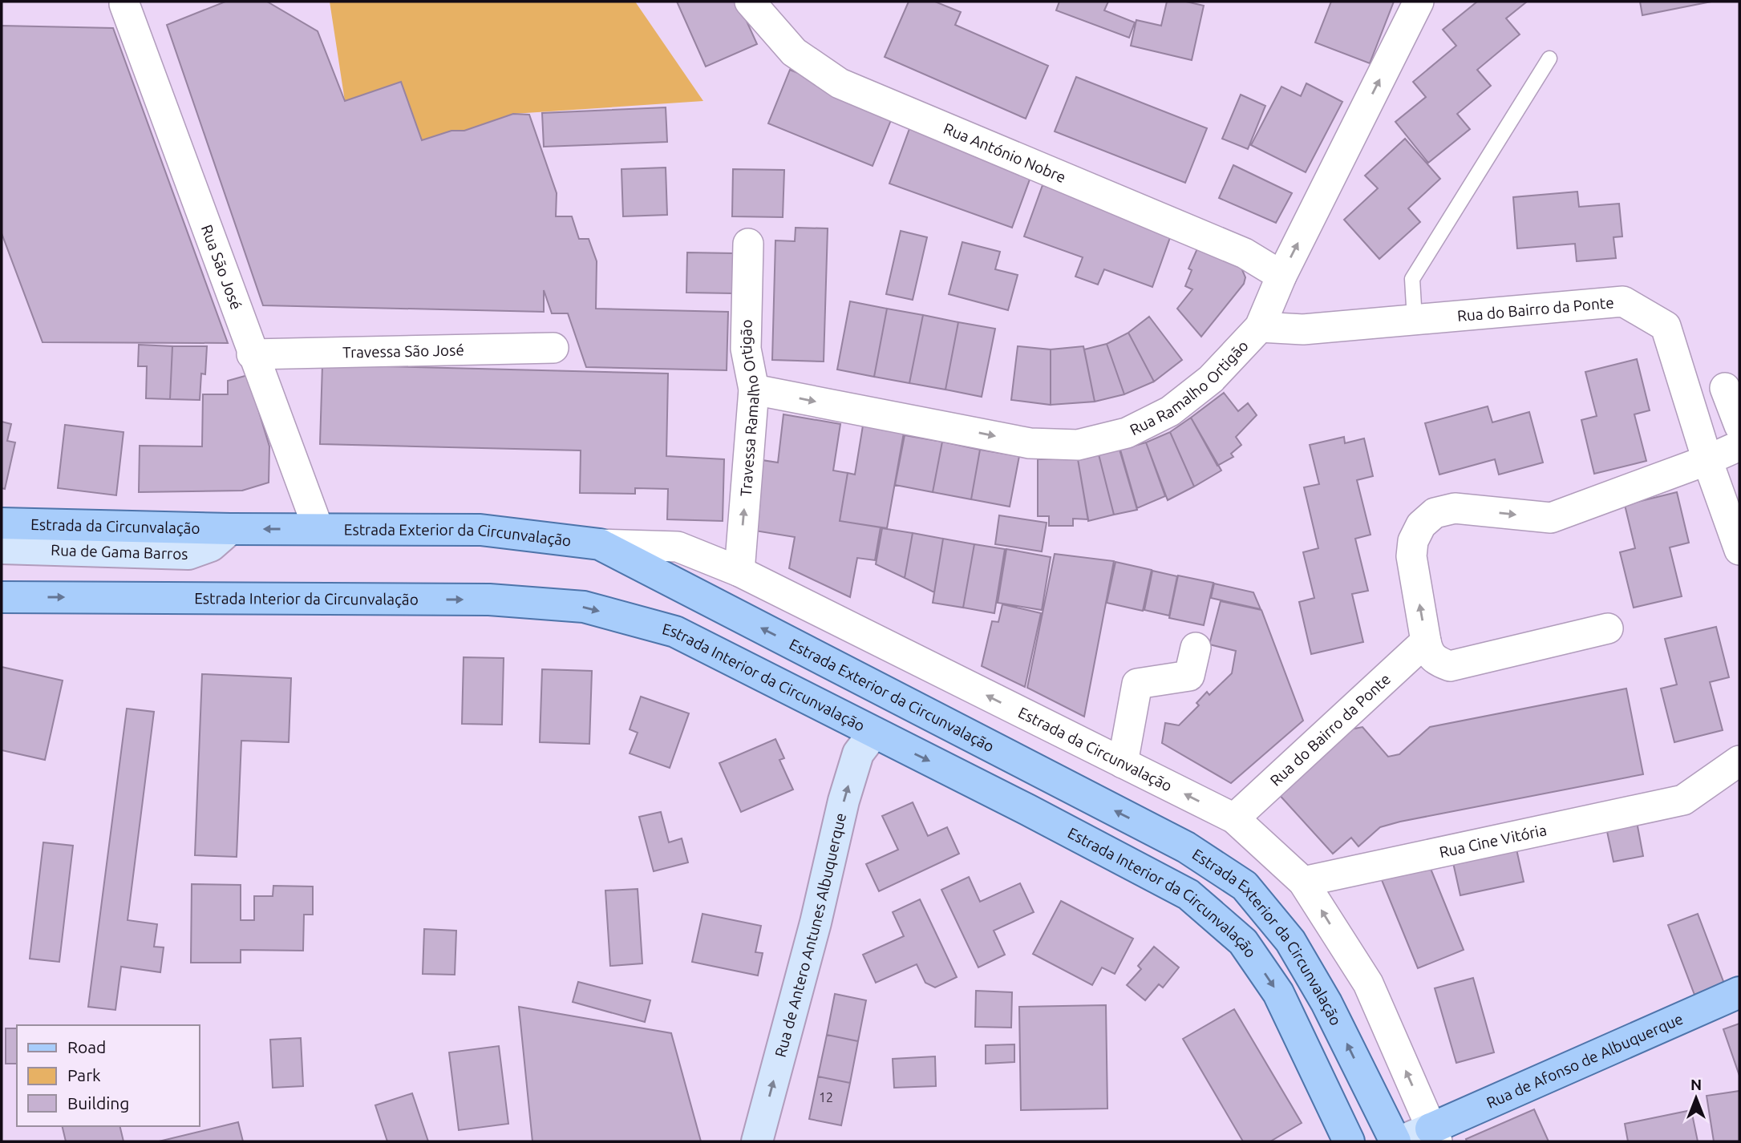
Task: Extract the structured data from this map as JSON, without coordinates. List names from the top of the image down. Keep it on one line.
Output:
{"streets":{"main road":["Estrada da Circunvalação","Estrada Exterior da Circunvalação","Estrada Interior da Circunvalação","Rua de Afonso de Albuquerque"],"street":["Rua António Nobre","Rua São José","Rua do Bairro da Ponte","Travessa São José","Rua Ramalho Ortigão","Travessa Ramalho Ortigão","Rua de Gama Barros","Rua Cine Vitória","Rua de Antero Antunes Albuquerque"]},"crossings":[["Rua António Nobre","Rua Ramalho Ortigão"],["Rua São José","Travessa São José"],["Rua São José","Estrada Exterior da Circunvalação"],["Rua do Bairro da Ponte","Rua Ramalho Ortigão"],["Rua do Bairro da Ponte","Estrada da Circunvalação"],["Rua Ramalho Ortigão","Travessa Ramalho Ortigão"],["Travessa Ramalho Ortigão","Estrada da Circunvalação"],["Estrada da Circunvalação","Estrada Exterior da Circunvalação"],["Estrada da Circunvalação","Rua de Gama Barros"],["Estrada da Circunvalação","Rua Cine Vitória"],["Estrada da Circunvalação","Rua de Afonso de Albuquerque"],["Estrada Exterior da Circunvalação","Rua de Gama Barros"],["Estrada Interior da Circunvalação","Rua de Antero Antunes Albuquerque"]],"one_way":["Rua Ramalho Ortigão","Travessa Ramalho Ortigão","Estrada da Circunvalação","Estrada Exterior da Circunvalação","Estrada Interior da Circunvalação","Rua de Antero Antunes Albuquerque"],"house_numbers":["12"],"legend":["Road","Park","Building"],"north":"top"}
